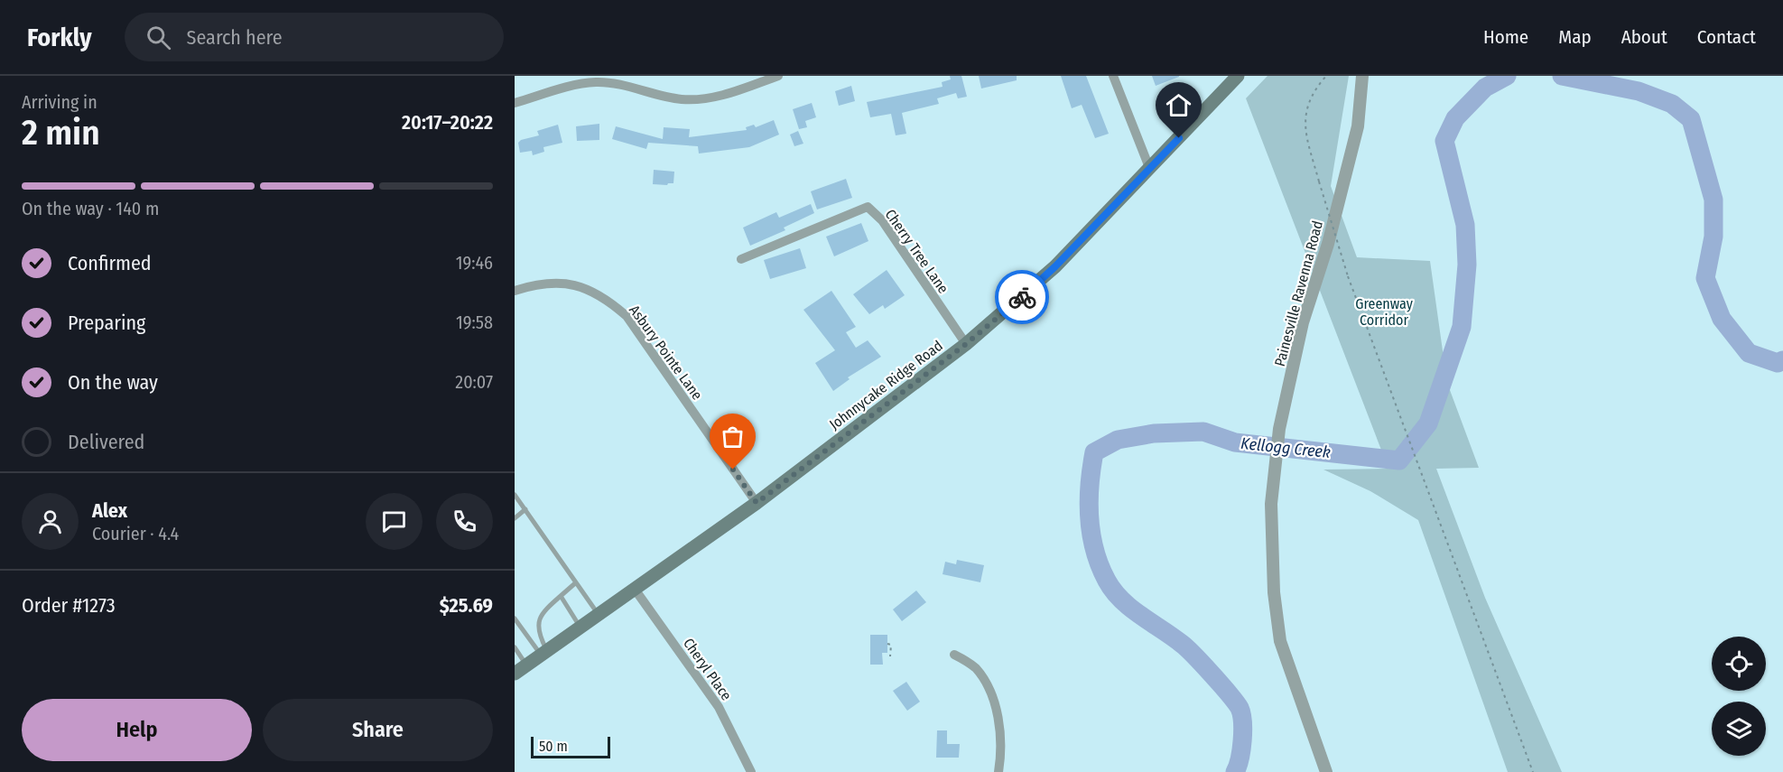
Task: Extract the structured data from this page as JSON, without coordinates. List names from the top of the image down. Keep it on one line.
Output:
{"streets":{"main road":["Johnnycake Ridge Road"],"street":["Cherry Tree Lane","Painesville Ravenna Road","Asbury Pointe Lane","Cheryl Place"]},"crossings":[["Cherry Tree Lane","Johnnycake Ridge Road"],["Asbury Pointe Lane","Johnnycake Ridge Road"],["Johnnycake Ridge Road","Cheryl Place"]],"water":["Kellogg Creek"],"parks":["Greenway Corridor"],"scale_bar":"50 m","page":{"header":"Forkly","search":"Search here","nav":["Home","Map","About","Contact"],"heading":["2 min","Arriving in","20:17–20:22"],"panel":["Alex","Courier · 4.4","Order #1273","$25.69"],"bar":"On the way · 140 m","list":[["Confirmed","19:46"],["Preparing","19:58"],["On the way","20:07"],"Delivered"],"buttons":["Help","Share"],"scale":"50 m"}}
